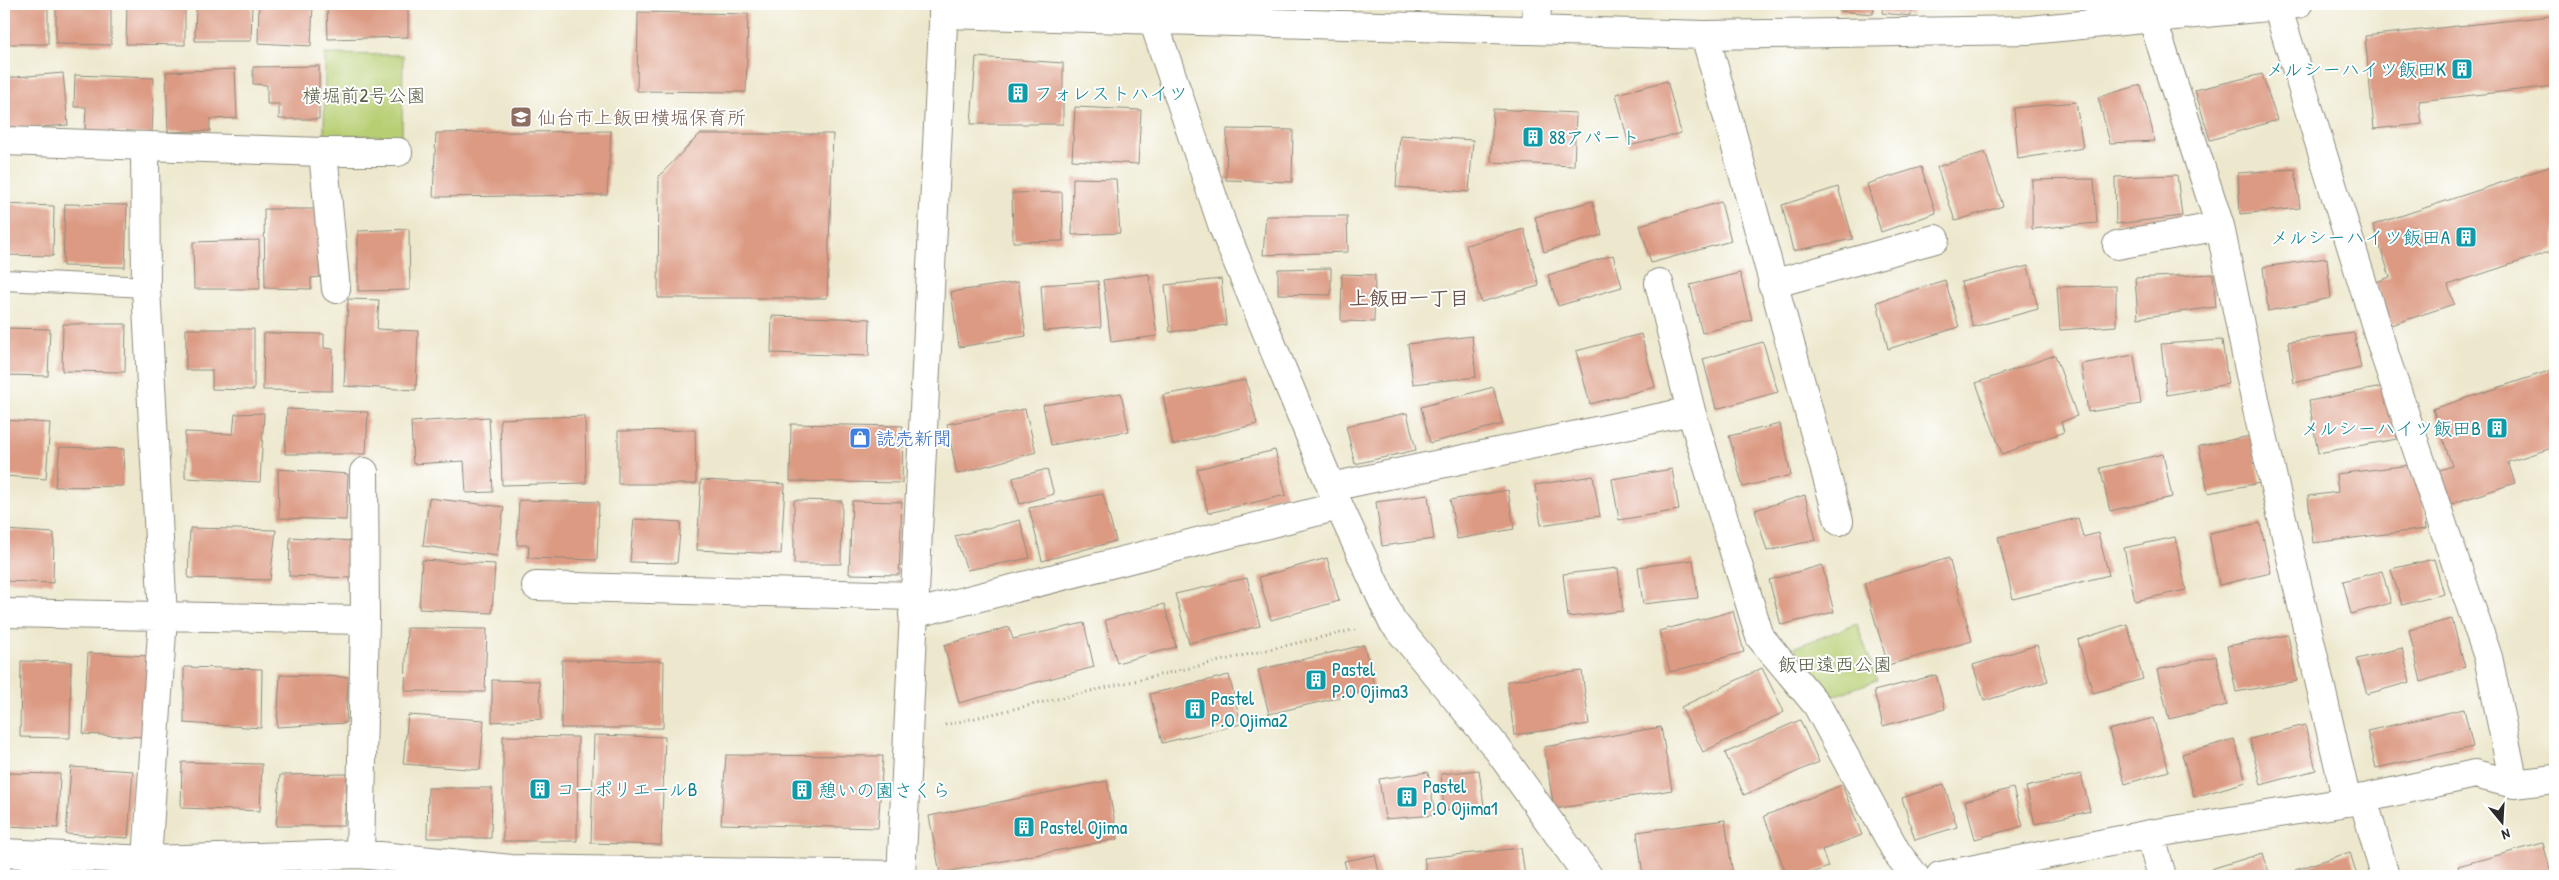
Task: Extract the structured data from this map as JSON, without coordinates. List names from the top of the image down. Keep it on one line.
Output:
{"districts":["上飯田一丁目"],"parks":["横堀前2号公園","飯田遠西公園"],"places":{"building":["メルシーハイツ飯田K","フォレストハイツ","88アパート","メルシーハイツ飯田A","メルシーハイツ飯田B","Pastel P.O Ojima3","Pastel P.O Ojima2","コーポリエールB","憩いの園さくら","Pastel P.O Ojima1","Pastel Ojima"],"school or university":["仙台市上飯田横堀保育所"],"shop":["読売新聞"]},"north":"bottom"}
